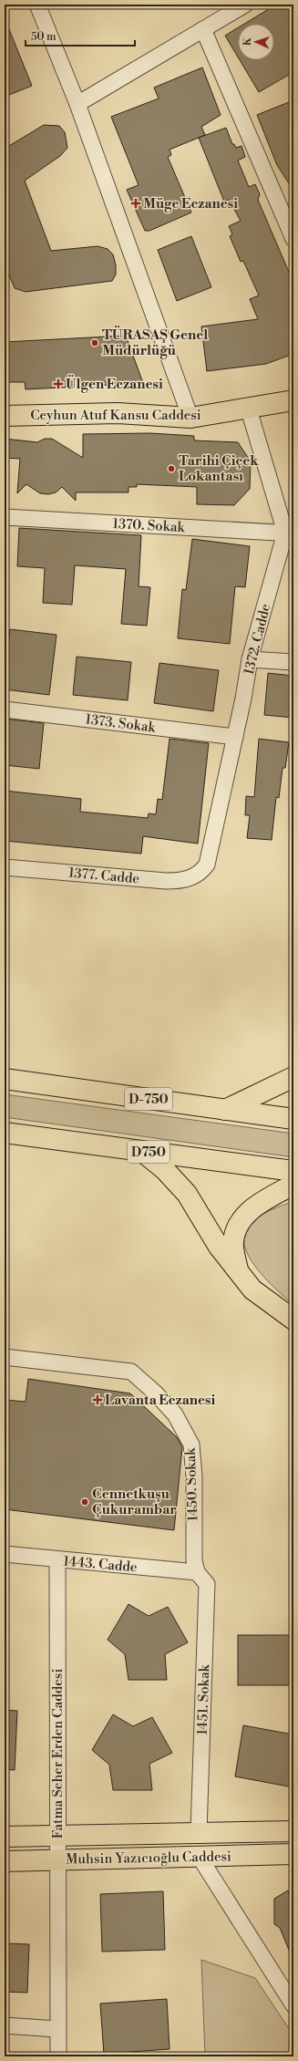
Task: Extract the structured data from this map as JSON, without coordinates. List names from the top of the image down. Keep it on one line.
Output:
{"streets":{"main road":["Ceyhun Atuf Kansu Caddesi","D-750","D750","Muhsin Yazıcıoğlu Caddesi"],"street":["1370. Sokak","1372. Cadde","1373. Sokak","1377. Cadde","1450. Sokak","1443. Cadde","1451. Sokak","Fatma Seher Erden Caddesi"]},"crossings":[["1370. Sokak","1372. Cadde"],["1372. Cadde","1373. Sokak"],["1372. Cadde","1377. Cadde"],["1450. Sokak","1443. Cadde"],["1450. Sokak","1451. Sokak"],["1443. Cadde","1451. Sokak"],["1443. Cadde","Fatma Seher Erden Caddesi"],["1451. Sokak","Muhsin Yazıcıoğlu Caddesi"],["Fatma Seher Erden Caddesi","Muhsin Yazıcıoğlu Caddesi"]],"places":{"health":["Müge Eczanesi","Ülgen Eczanesi","Lavanta Eczanesi"],"other":["TÜRASAŞ Genel Müdürlüğü","Tarihi Çiçek Lokantası","Cennetkuşu Çukurambar"]},"scale_bar":"50 m","north":"left"}
